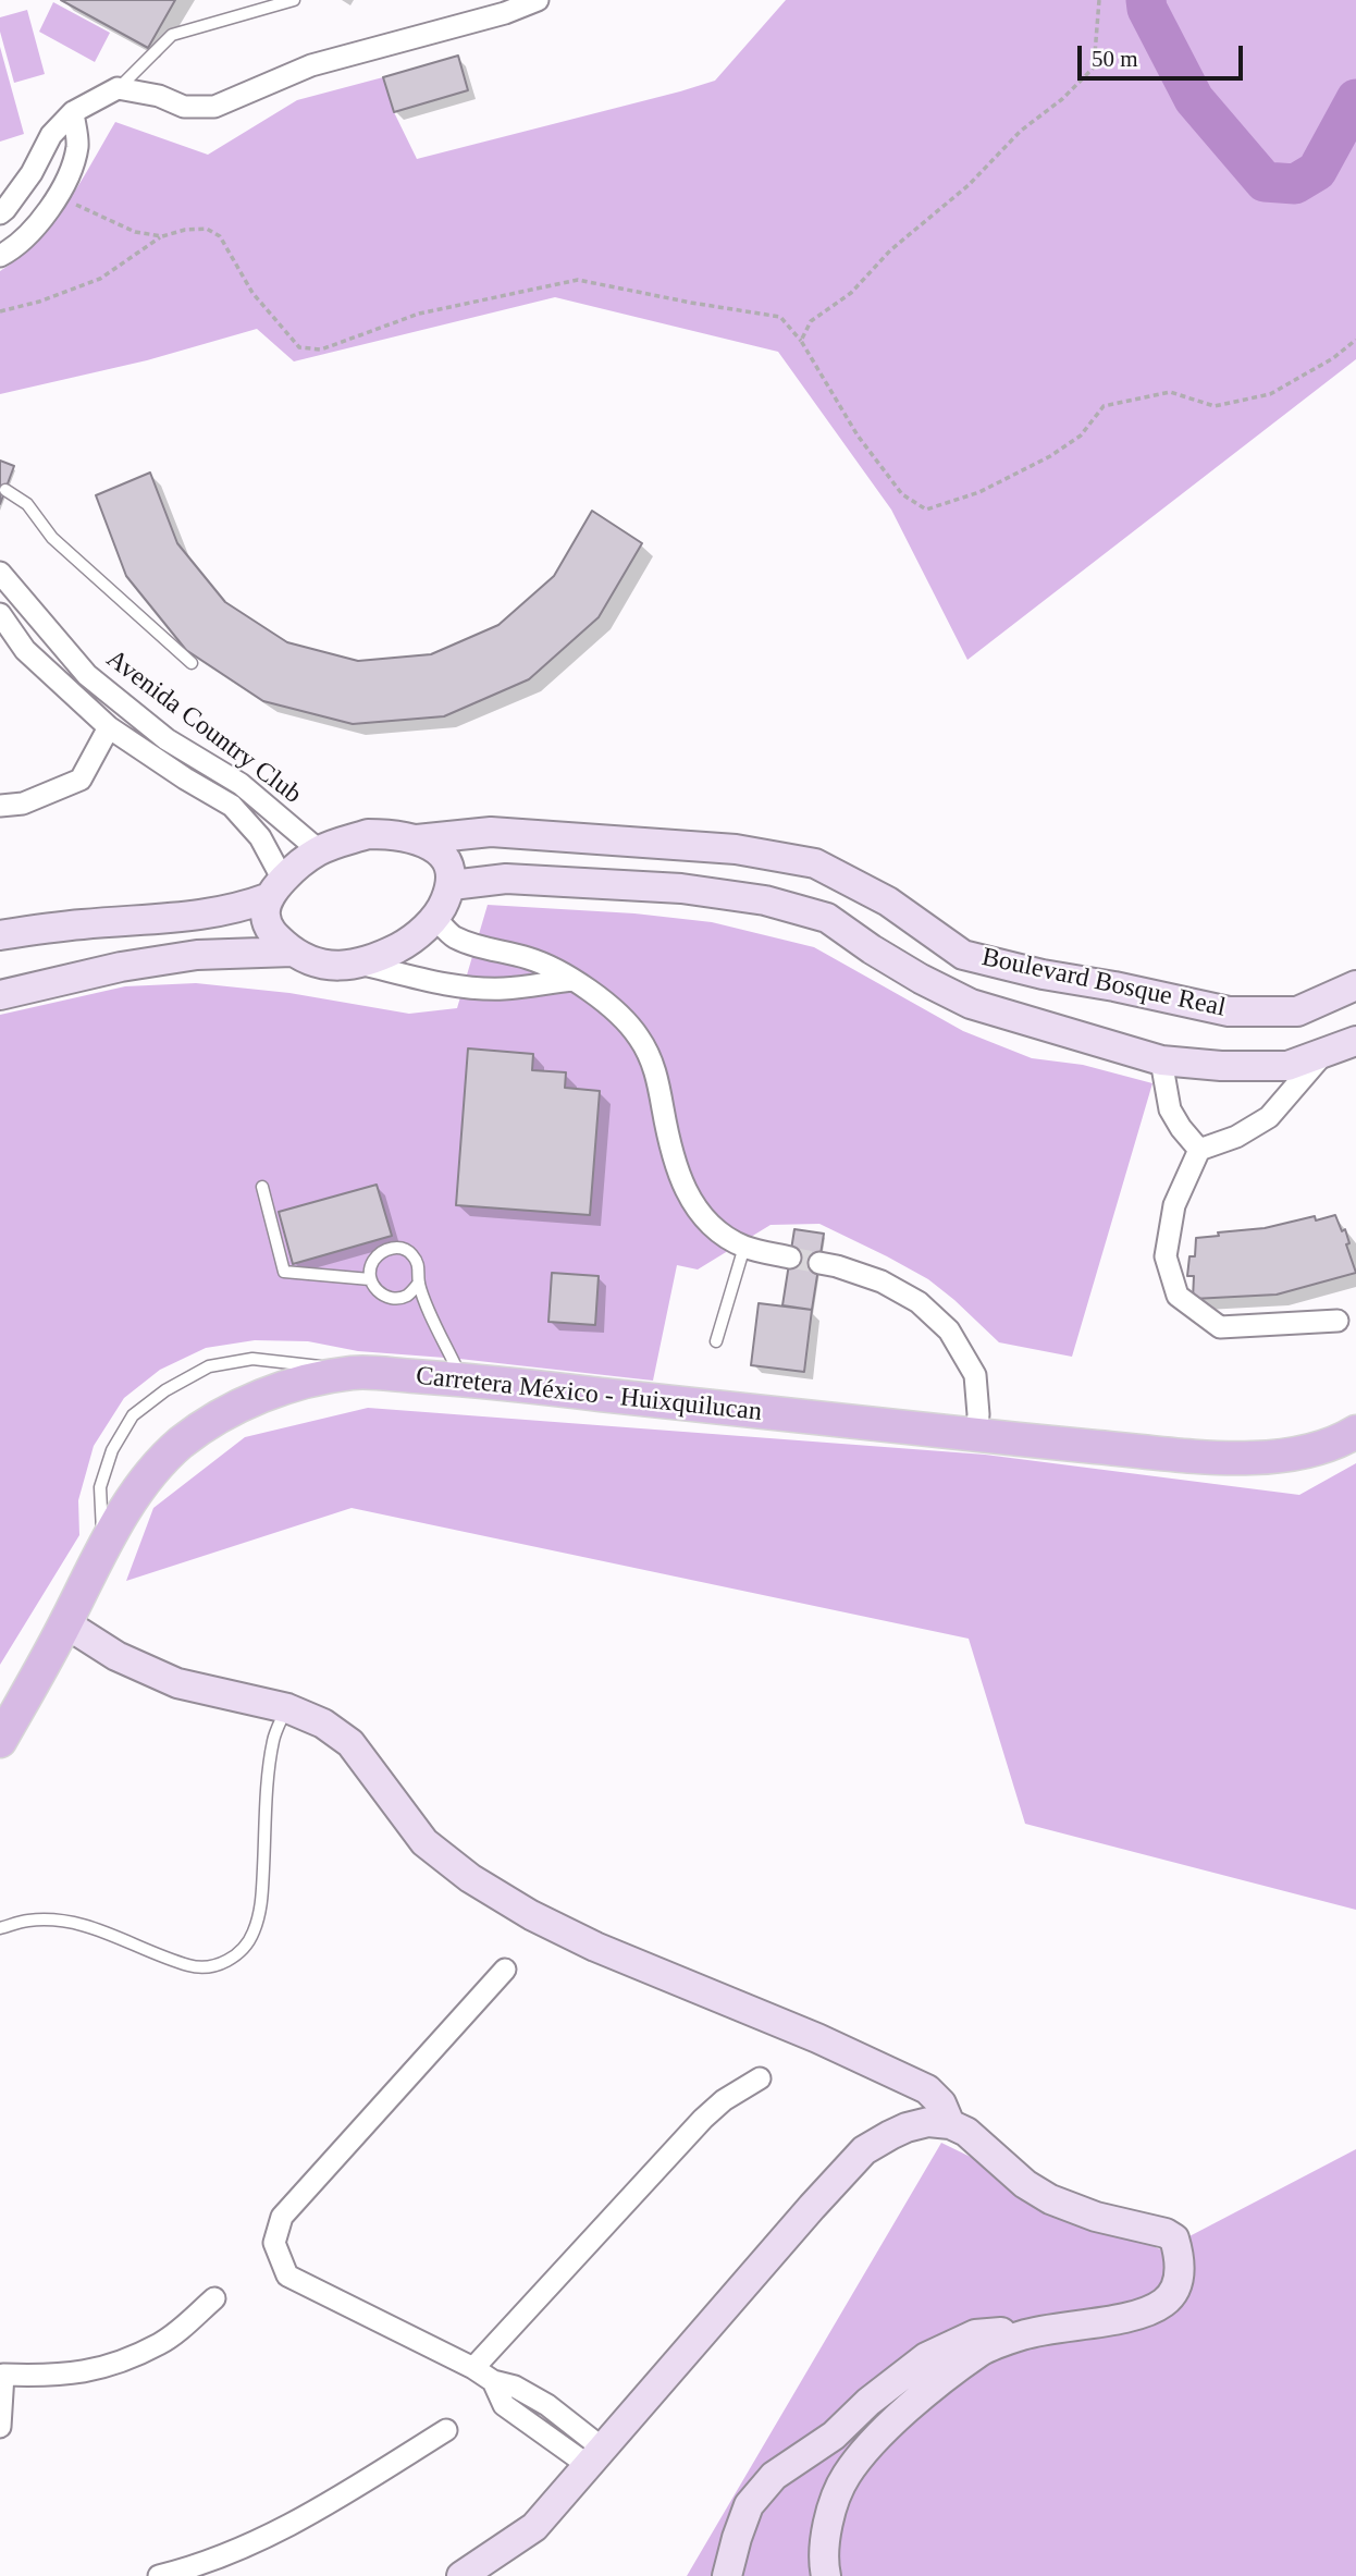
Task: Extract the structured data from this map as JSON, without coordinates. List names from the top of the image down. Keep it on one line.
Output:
{"streets":{"main road":["Carretera México - Huixquilucan"],"street":["Avenida Country Club","Boulevard Bosque Real"]},"crossings":[["Avenida Country Club","Boulevard Bosque Real"]],"scale_bar":"50 m"}
